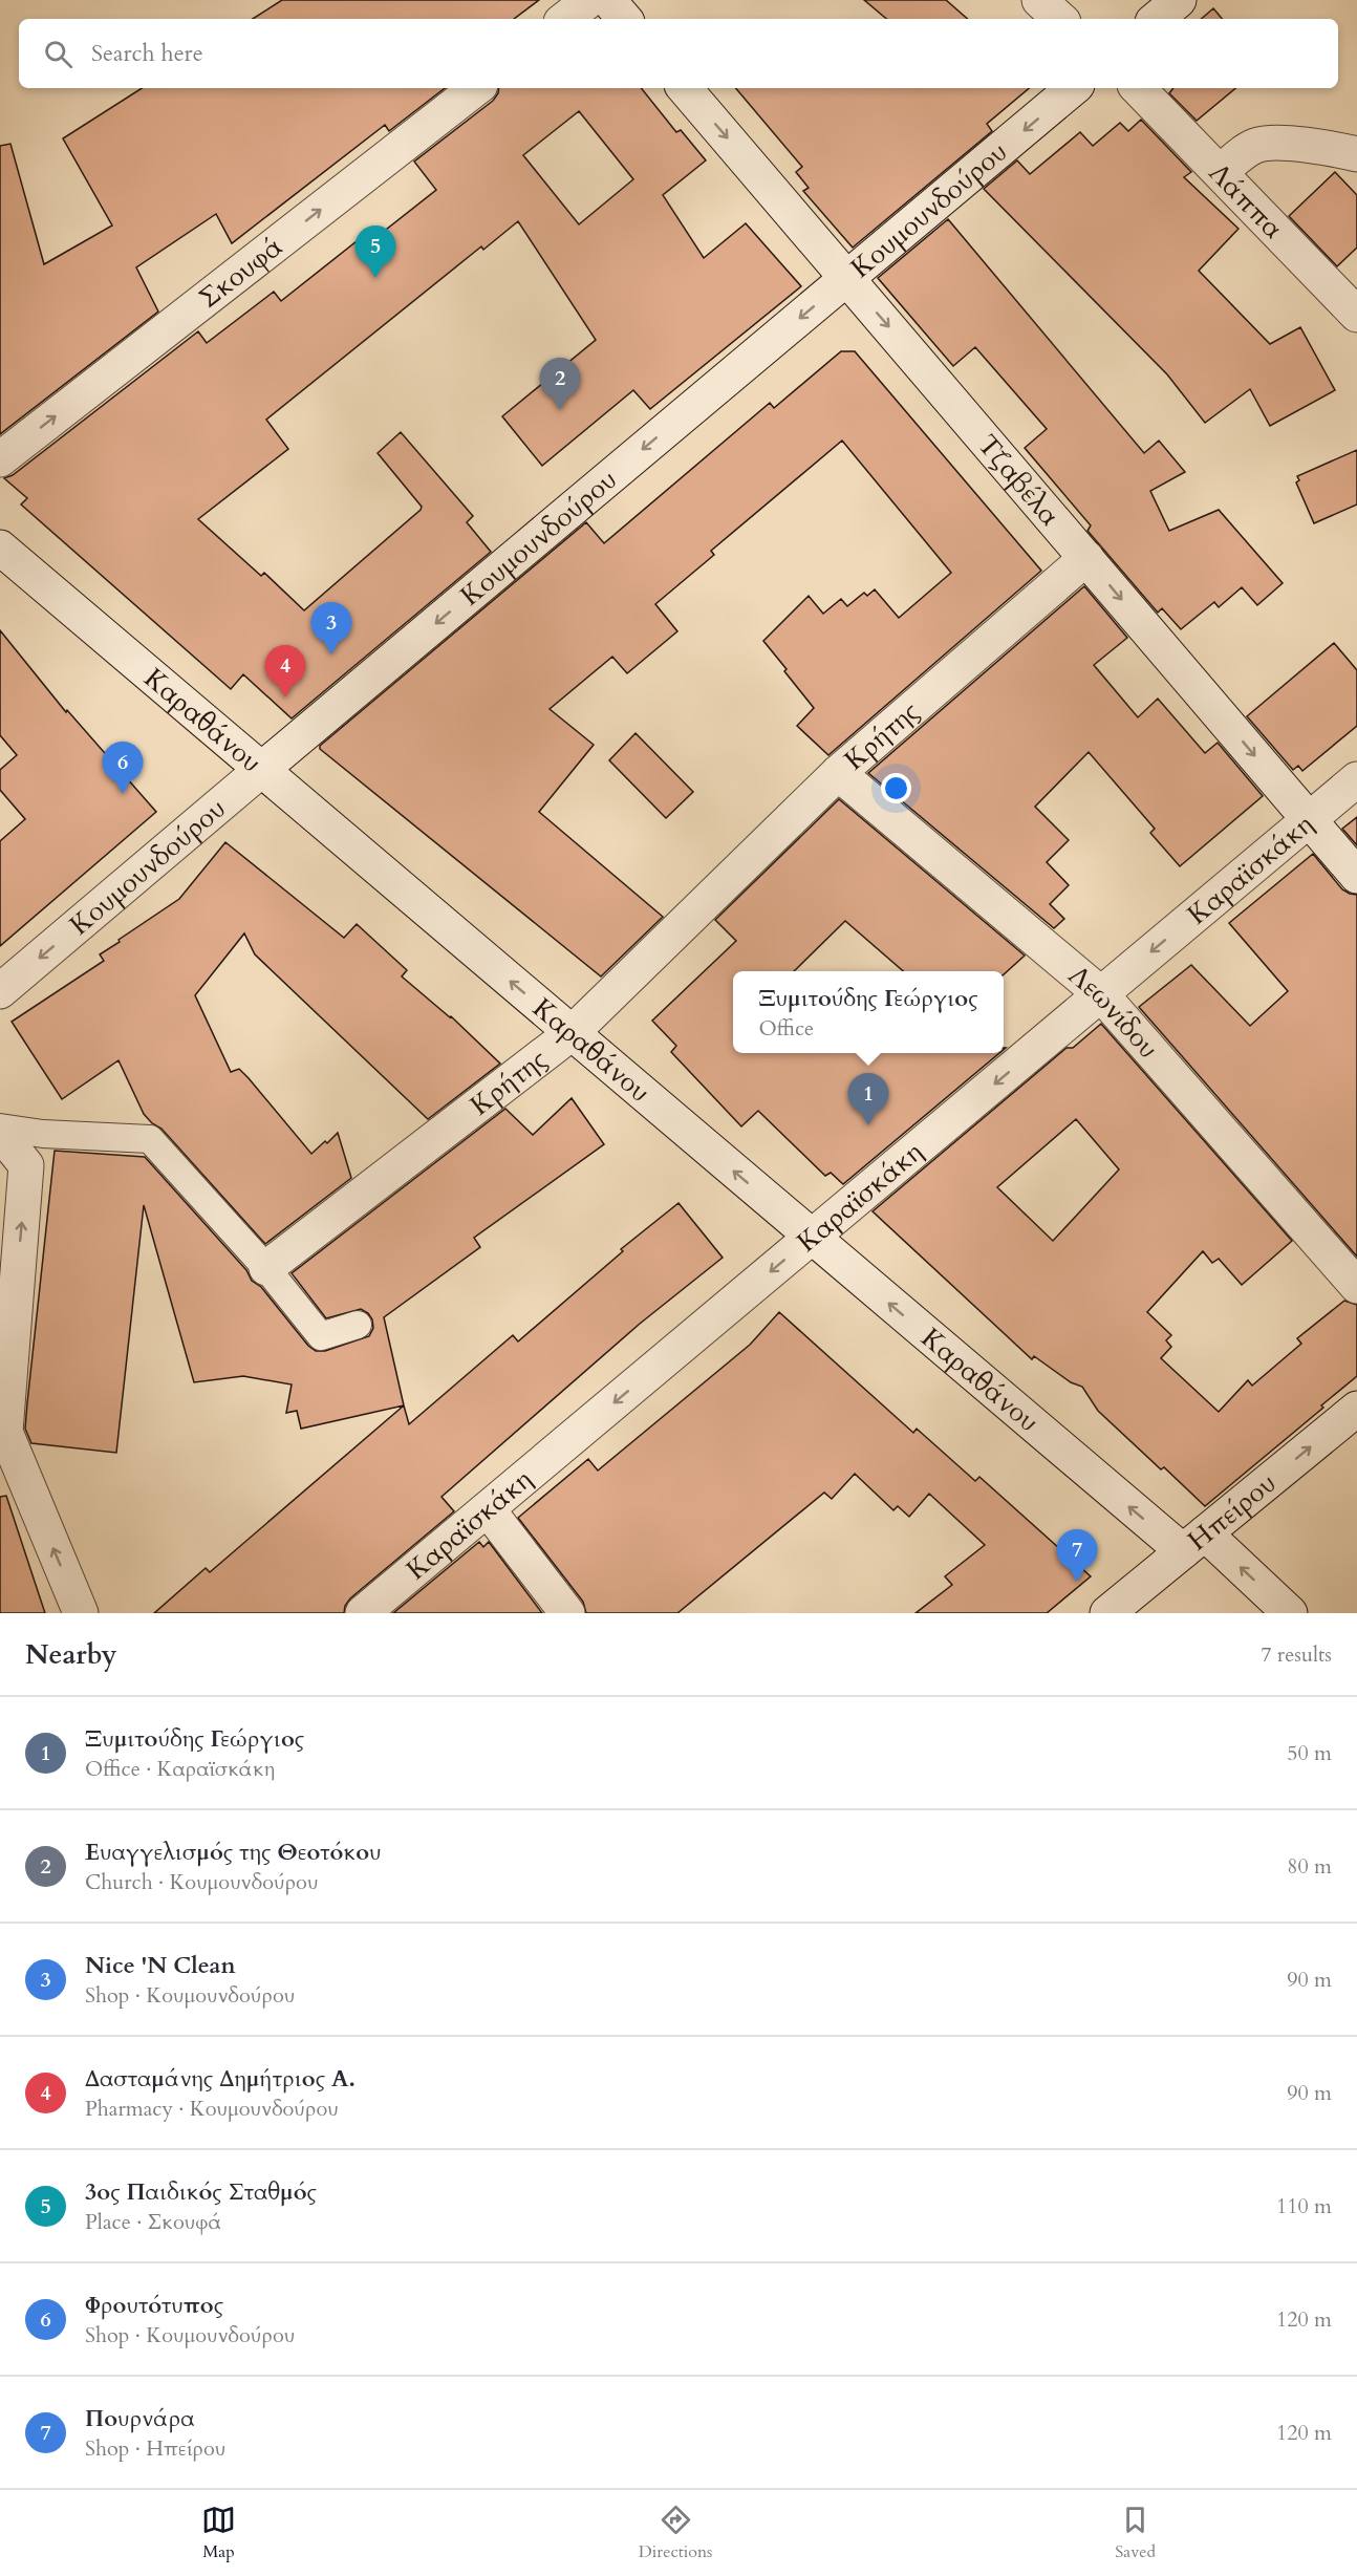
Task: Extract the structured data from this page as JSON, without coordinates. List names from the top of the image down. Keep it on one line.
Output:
{"streets":{"street":["Λάππα","Κουμουνδούρου","Σκουφά","Τζαβέλα","Καραθάνου","Κρήτης","Καραϊσκάκη","Λεωνίδου","Ηπείρου"]},"crossings":[["Κουμουνδούρου","Τζαβέλα"],["Κουμουνδούρου","Καραθάνου"],["Τζαβέλα","Κρήτης"],["Τζαβέλα","Καραϊσκάκη"],["Καραθάνου","Κρήτης"],["Καραθάνου","Καραϊσκάκη"],["Καραθάνου","Ηπείρου"],["Κρήτης","Λεωνίδου"],["Καραϊσκάκη","Λεωνίδου"]],"one_way":["Κουμουνδούρου","Σκουφά","Τζαβέλα","Καραθάνου","Καραϊσκάκη","Ηπείρου"],"page":{"search":"Search here","pins":["5","2","3","4","6","1","7"],"popup":["Ξυμιτούδης Γεώργιος","Office"],"heading":["Nearby","7 results"],"list":[{"mark":"1","name":"Ξυμιτούδης Γεώργιος","note":"Office · Καραϊσκάκη","value":"50 m"},{"mark":"2","name":"Ευαγγελισμός της Θεοτόκου","note":"Church · Κουμουνδούρου","value":"80 m"},{"mark":"3","name":"Nice 'N Clean","note":"Shop · Κουμουνδούρου","value":"90 m"},{"mark":"4","name":"Δασταμάνης Δημήτριος Α.","note":"Pharmacy · Κουμουνδούρου","value":"90 m"},{"mark":"5","name":"3ος Παιδικός Σταθμός","note":"Place · Σκουφά","value":"110 m"},{"mark":"6","name":"Φρουτότυπος","note":"Shop · Κουμουνδούρου","value":"120 m"},{"mark":"7","name":"Πουρνάρα","note":"Shop · Ηπείρου","value":"120 m"}],"nav":["Map","Directions","Saved"]}}
